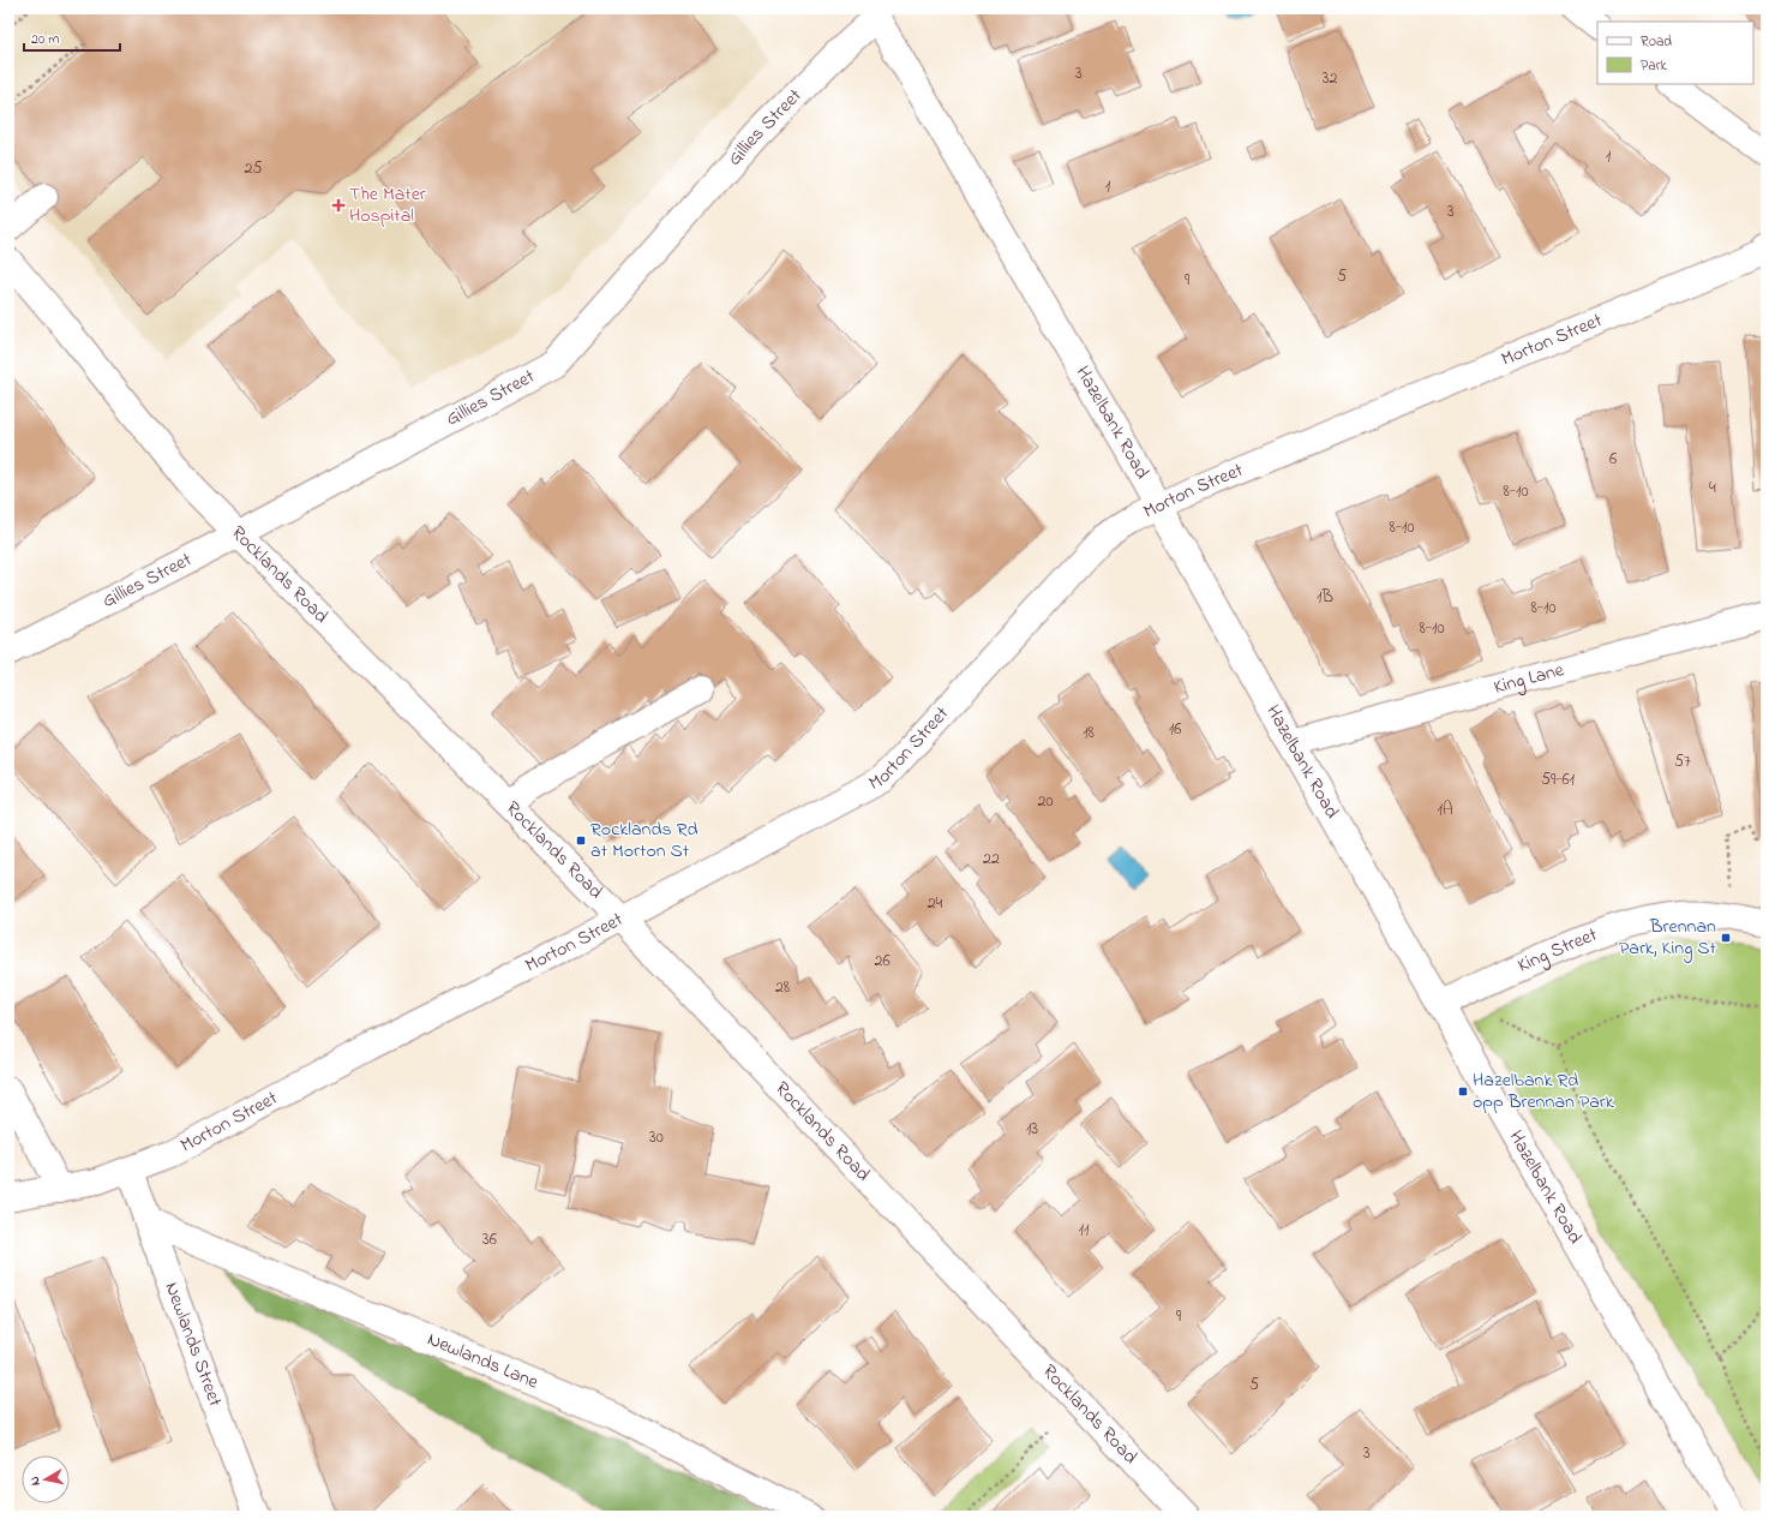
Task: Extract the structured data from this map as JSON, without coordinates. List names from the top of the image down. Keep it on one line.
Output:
{"streets":{"street":["Gillies Street","Morton Street","Hazelbank Road","Rocklands Road","King Lane","King Street","Newlands Street","Newlands Lane"]},"crossings":[["Gillies Street","Hazelbank Road"],["Gillies Street","Rocklands Road"],["Morton Street","Hazelbank Road"],["Morton Street","Rocklands Road"],["Morton Street","Newlands Street"],["Hazelbank Road","King Lane"],["Hazelbank Road","King Street"],["Newlands Street","Newlands Lane"]],"places":{"health":["The Mater Hospital"],"transit":["Rocklands Rd at Morton St","Brennan Park, King St","Hazelbank Rd opp Brennan Park"]},"house_numbers":["3","32","1","25","1","3","5","9","6","4","8-10","8-10","1B","8-10","8-10","16","18","57","59-61","20","1A","22","24","26","28","13","30","11","36","9","5","3"],"legend":["Road","Park"],"scale_bar":"20 m","north":"left"}
